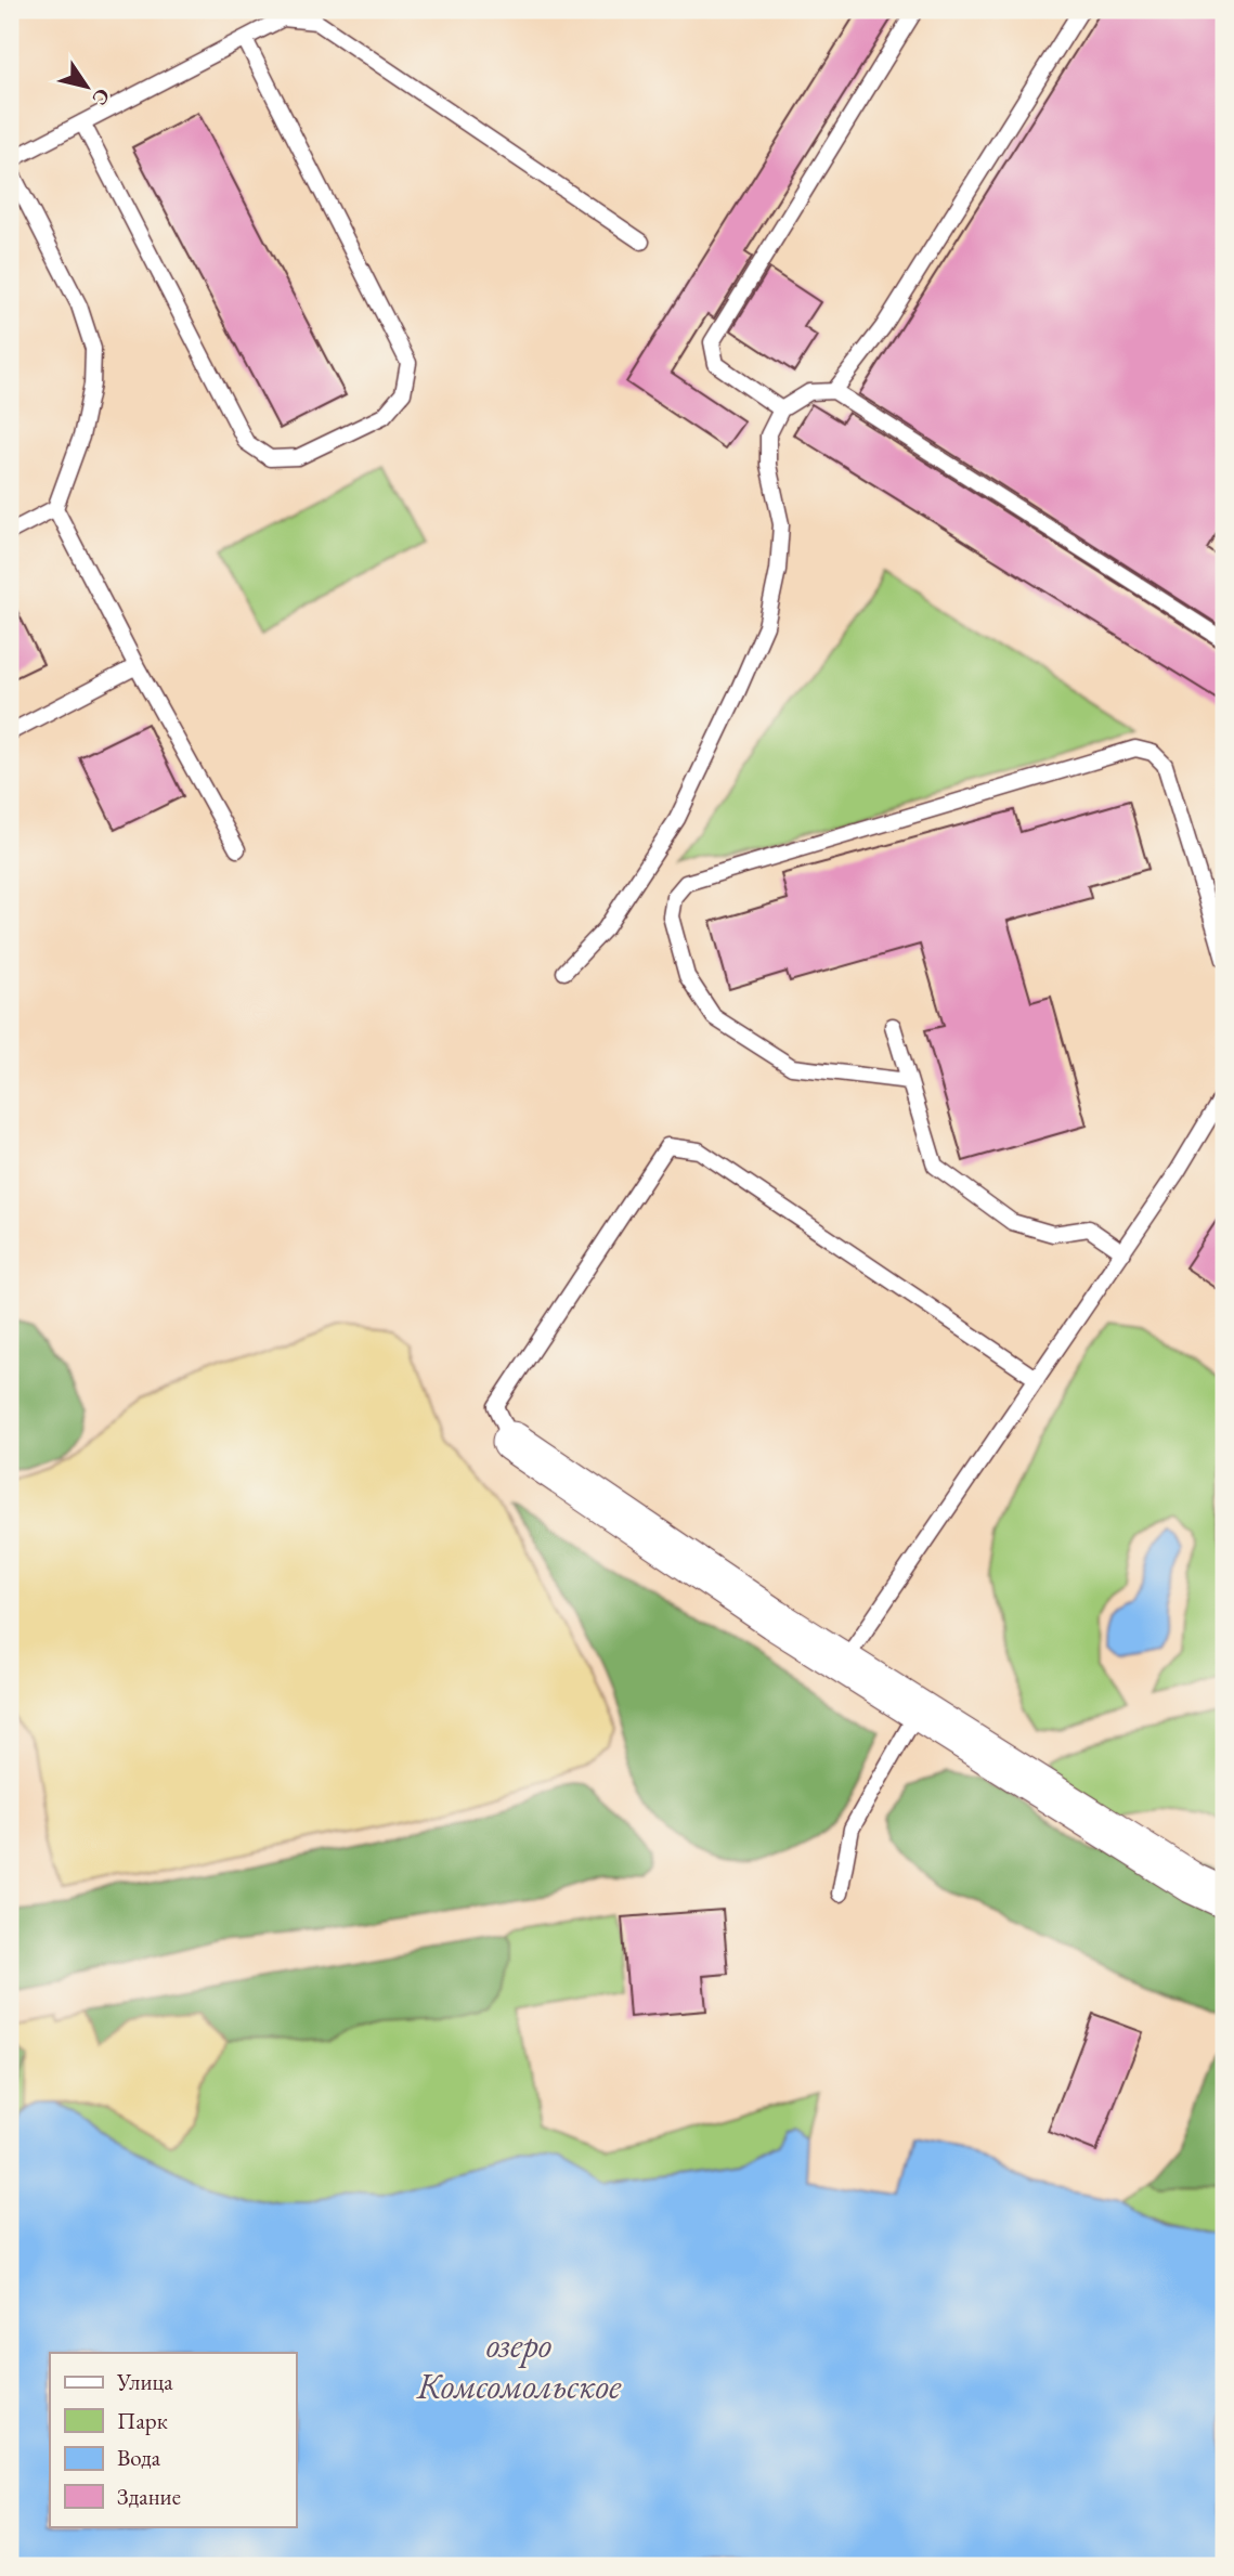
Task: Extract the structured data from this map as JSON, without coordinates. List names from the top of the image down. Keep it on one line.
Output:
{"water":["озеро Комсомольское"],"legend":["Улица","Парк","Вода","Здание"],"north":"bottom right"}
